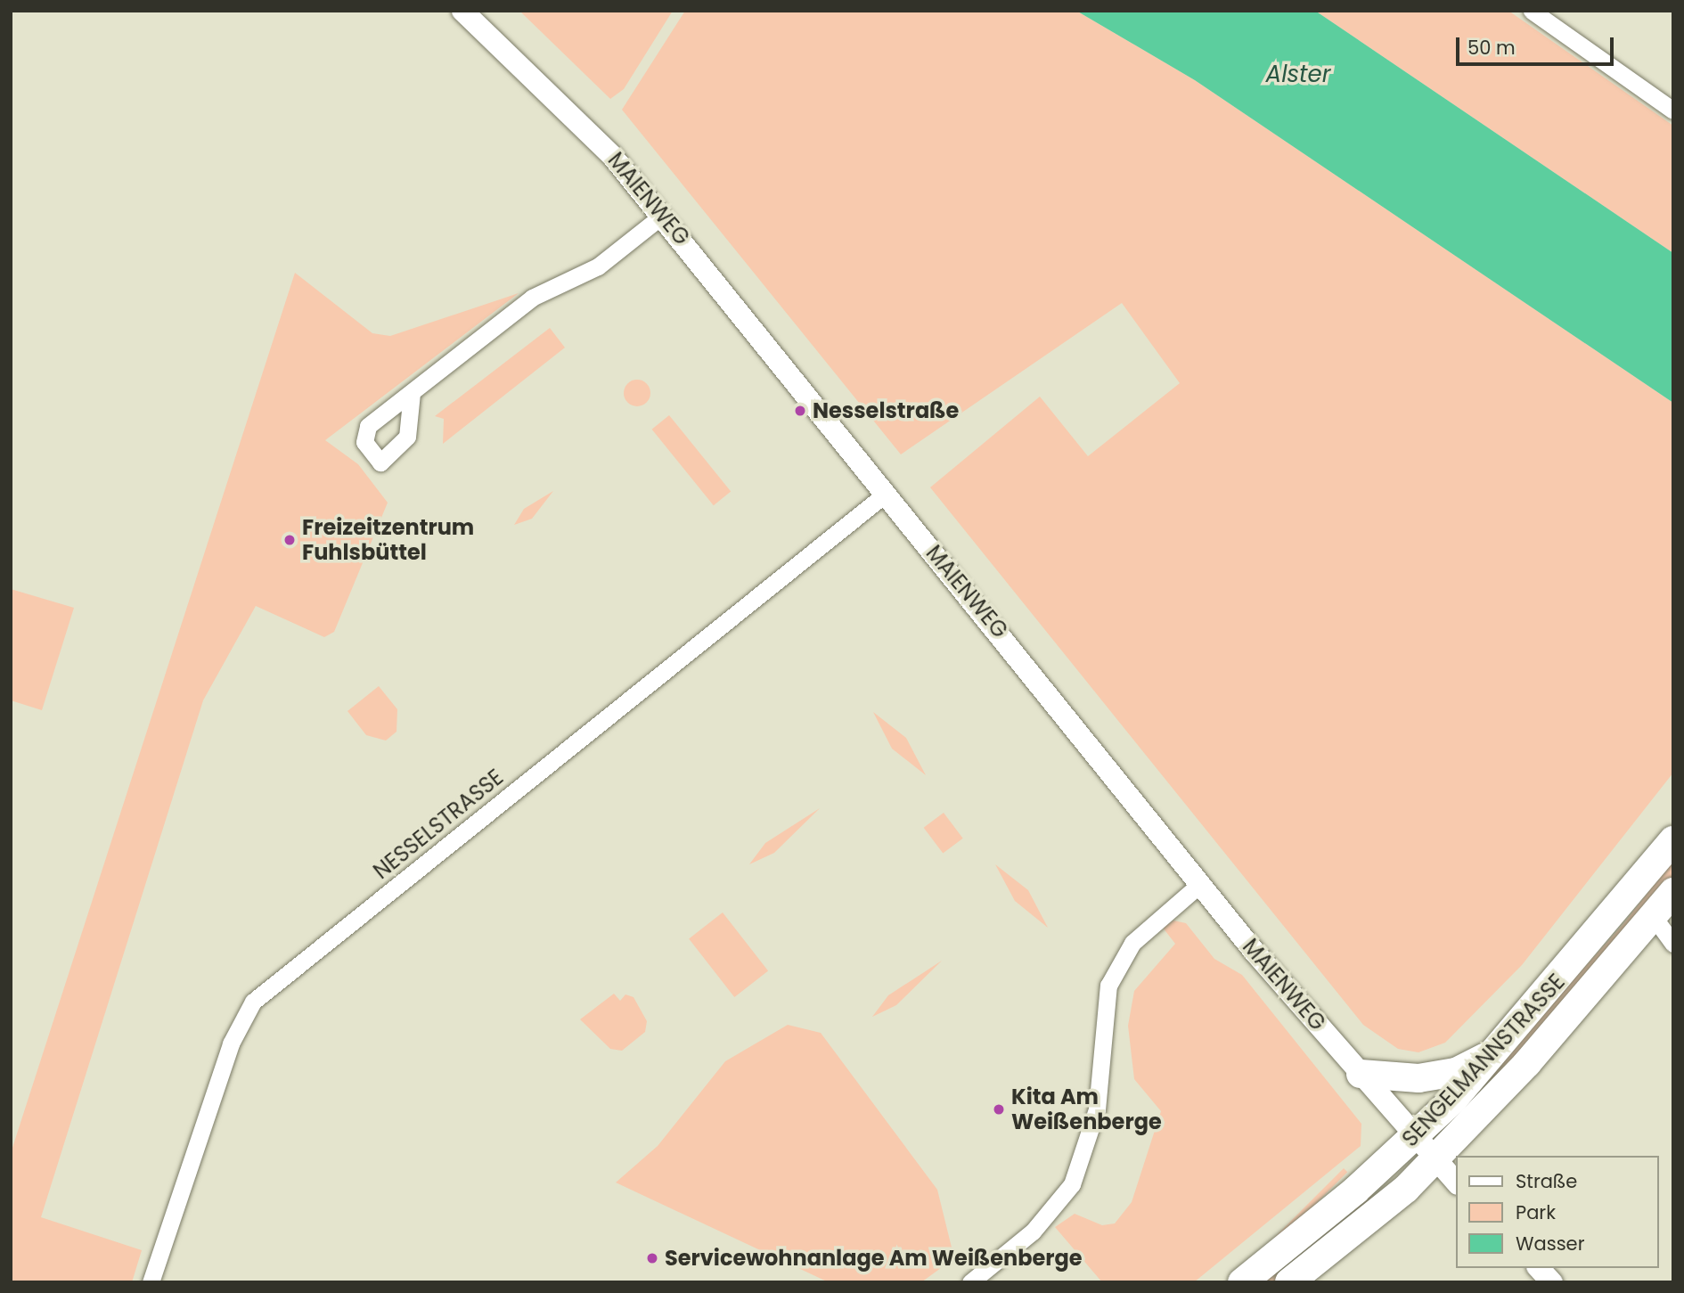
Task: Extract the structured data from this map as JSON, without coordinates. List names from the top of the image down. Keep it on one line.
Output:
{"streets":{"main road":["SENGELMANNSTRASSE"],"street":["MAIENWEG","NESSELSTRASSE"]},"crossings":[["MAIENWEG","NESSELSTRASSE"],["MAIENWEG","SENGELMANNSTRASSE"]],"water":["Alster"],"places":["Nesselstraße","Freizeitzentrum Fuhlsbüttel","Kita Am Weißenberge","Servicewohnanlage Am Weißenberge"],"legend":["Straße","Park","Wasser"],"scale_bar":"50 m"}
